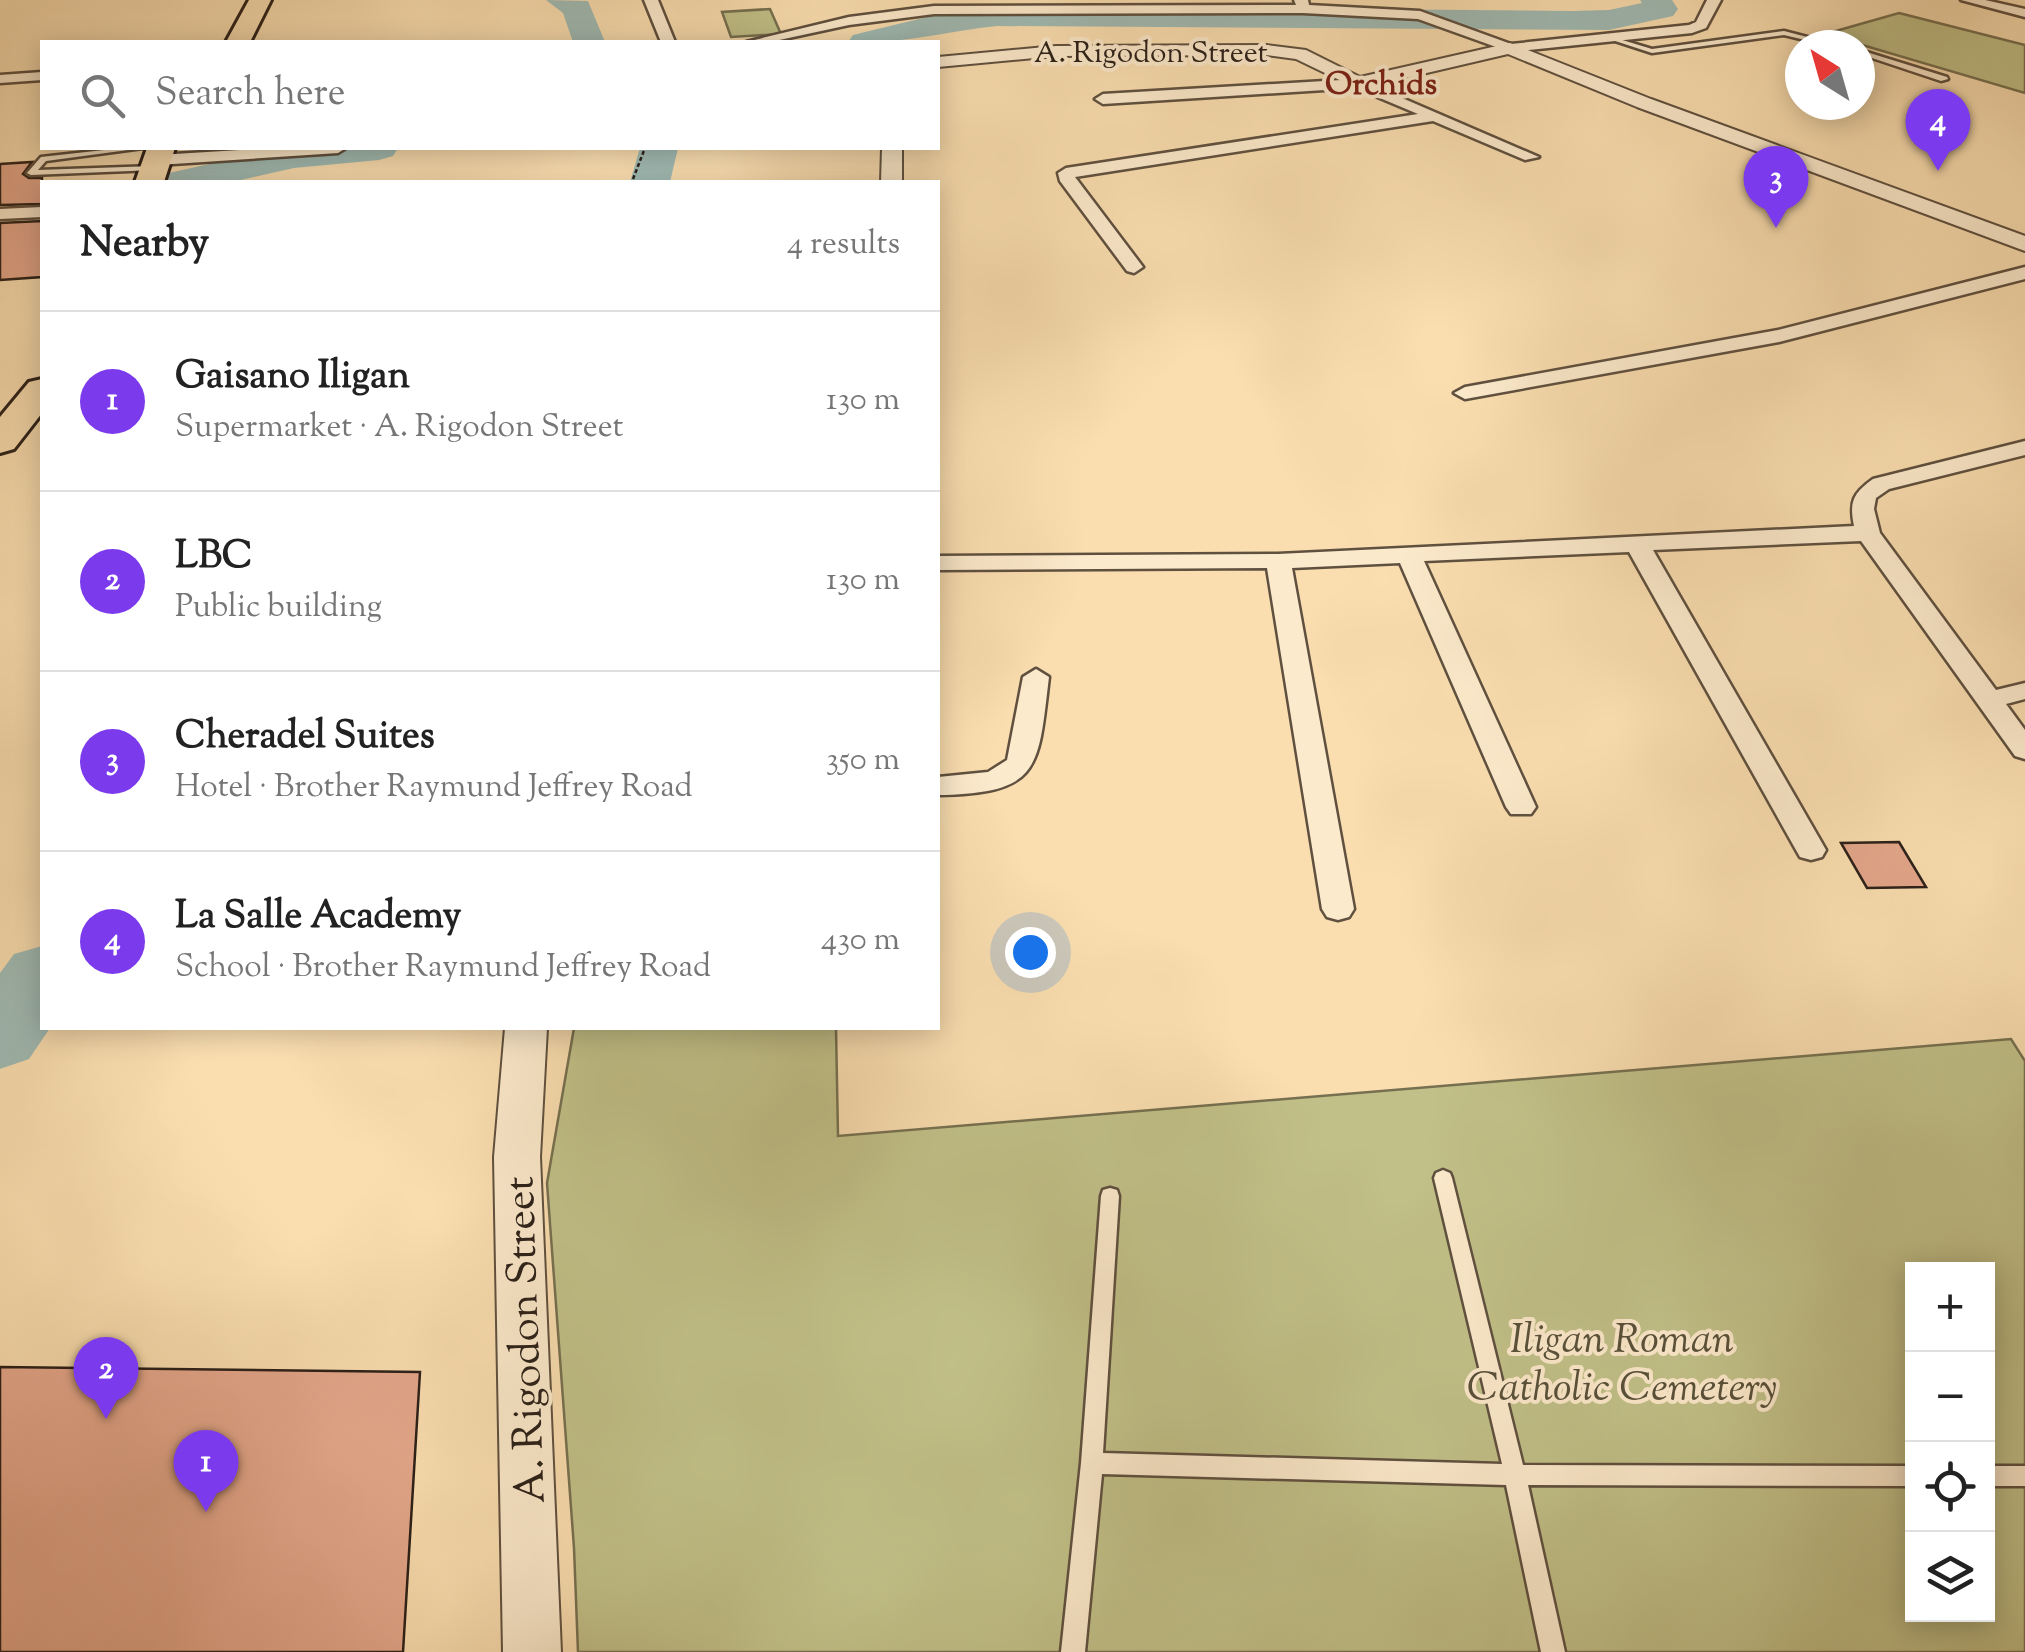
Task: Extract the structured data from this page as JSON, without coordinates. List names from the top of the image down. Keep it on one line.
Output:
{"streets":{"street":["A. Rigodon Street"]},"districts":["Orchids"],"parks":["Iligan Roman Catholic Cemetery"],"north":"top left","page":{"search":"Search here","pins":["4","3","2","1"],"heading":["Nearby","4 results"],"list":[{"mark":"1","name":"Gaisano Iligan","note":"Supermarket · A. Rigodon Street","value":"130 m"},{"mark":"2","name":"LBC","note":"Public building","value":"130 m"},{"mark":"3","name":"Cheradel Suites","note":"Hotel · Brother Raymund Jeffrey Road","value":"350 m"},{"mark":"4","name":"La Salle Academy","note":"School · Brother Raymund Jeffrey Road","value":"430 m"}],"map_buttons":["+","−"]}}
